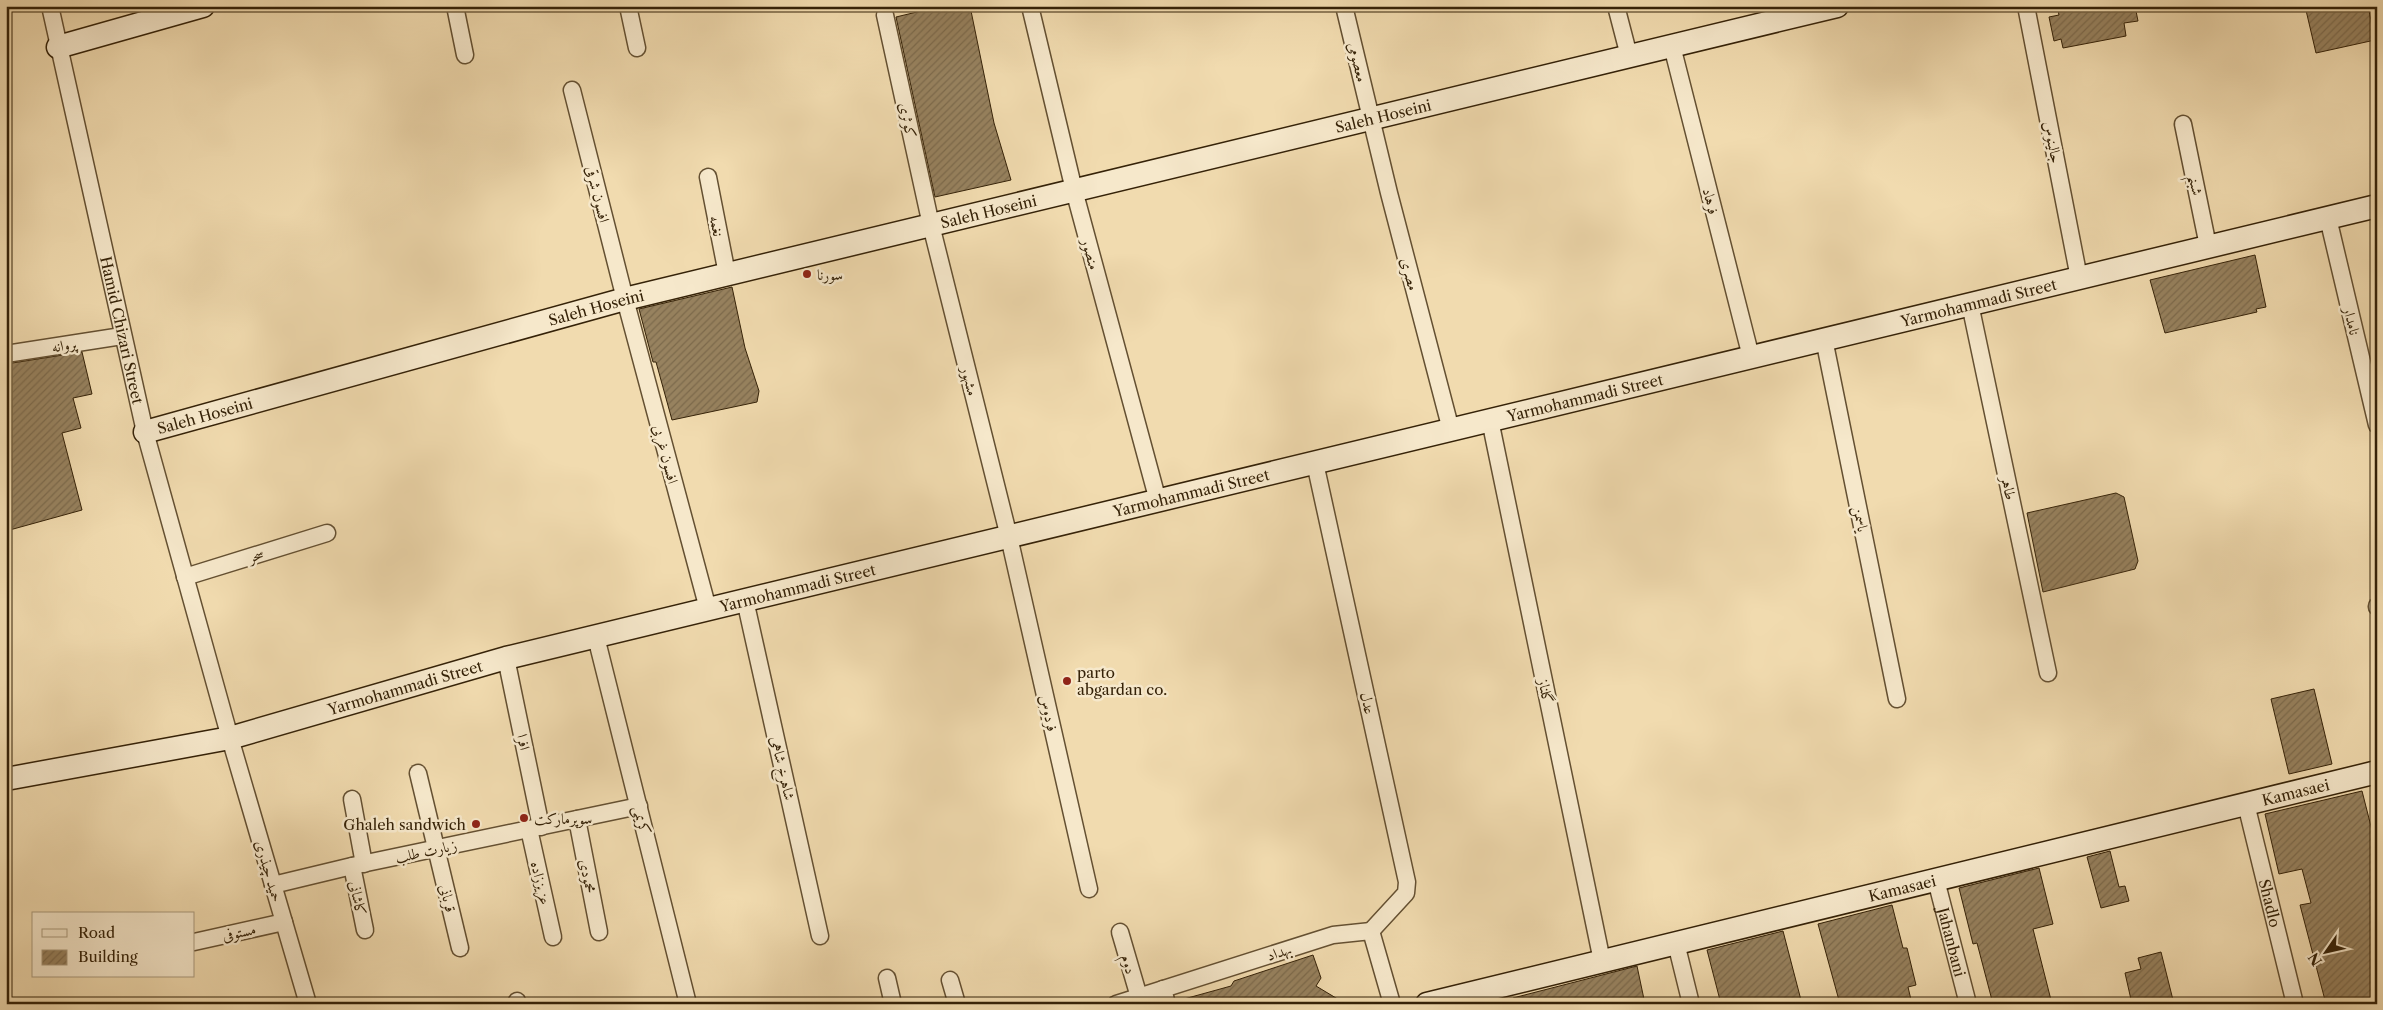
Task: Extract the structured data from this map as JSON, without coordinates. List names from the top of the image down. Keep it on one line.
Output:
{"streets":{"street":["معصومی","Saleh Hoseini","کوثری","جالینوس","شبنم","افسون شرقی","فرهاد","نغمه","منصور","مصری","Yarmohammadi Street","نامدار","Hamid Chizari Street","پروانه","مشهور","افسون غربی","طاهر","یاسمن","سحر","گلناز","عدل","فردوس","افرا","شاهرخ شاهی","Kamasaei","کریمی","زیارت طلب","حمید چیذری","محمودی","عزیززاده","کاشانی","قربانی","Shadlo","مستوفی","Jahanbani","بهداد","دوم"]},"crossings":[["معصومی","Saleh Hoseini"],["معصومی","مصری"],["Saleh Hoseini","کوثری"],["Saleh Hoseini","افسون شرقی"],["Saleh Hoseini","فرهاد"],["Saleh Hoseini","نغمه"],["Saleh Hoseini","منصور"],["Saleh Hoseini","مصری"],["Saleh Hoseini","Hamid Chizari Street"],["Saleh Hoseini","مشهور"],["Saleh Hoseini","افسون غربی"],["کوثری","مشهور"],["جالینوس","Yarmohammadi Street"],["شبنم","Yarmohammadi Street"],["افسون شرقی","افسون غربی"],["فرهاد","Yarmohammadi Street"],["منصور","Yarmohammadi Street"],["مصری","Yarmohammadi Street"],["Yarmohammadi Street","نامدار"],["Yarmohammadi Street","Hamid Chizari Street"],["Yarmohammadi Street","مشهور"],["Yarmohammadi Street","افسون غربی"],["Yarmohammadi Street","طاهر"],["Yarmohammadi Street","یاسمن"],["Yarmohammadi Street","گلناز"],["Yarmohammadi Street","عدل"],["Yarmohammadi Street","فردوس"],["Yarmohammadi Street","افرا"],["Yarmohammadi Street","شاهرخ شاهی"],["Yarmohammadi Street","کریمی"],["Yarmohammadi Street","حمید چیذری"],["Hamid Chizari Street","پروانه"],["Hamid Chizari Street","سحر"],["Hamid Chizari Street","حمید چیذری"],["مشهور","فردوس"],["گلناز","Kamasaei"],["عدل","بهداد"],["افرا","زیارت طلب"],["افرا","عزیززاده"],["Kamasaei","Shadlo"],["Kamasaei","Jahanbani"],["کریمی","زیارت طلب"],["زیارت طلب","حمید چیذری"],["زیارت طلب","محمودی"],["زیارت طلب","عزیززاده"],["زیارت طلب","کاشانی"],["زیارت طلب","قربانی"],["حمید چیذری","مستوفی"],["بهداد","دوم"]],"places":["سورنا","parto abgardan co.","سوپرمارکت","Ghaleh sandwich"],"legend":["Road","Building"],"north":"bottom left"}
